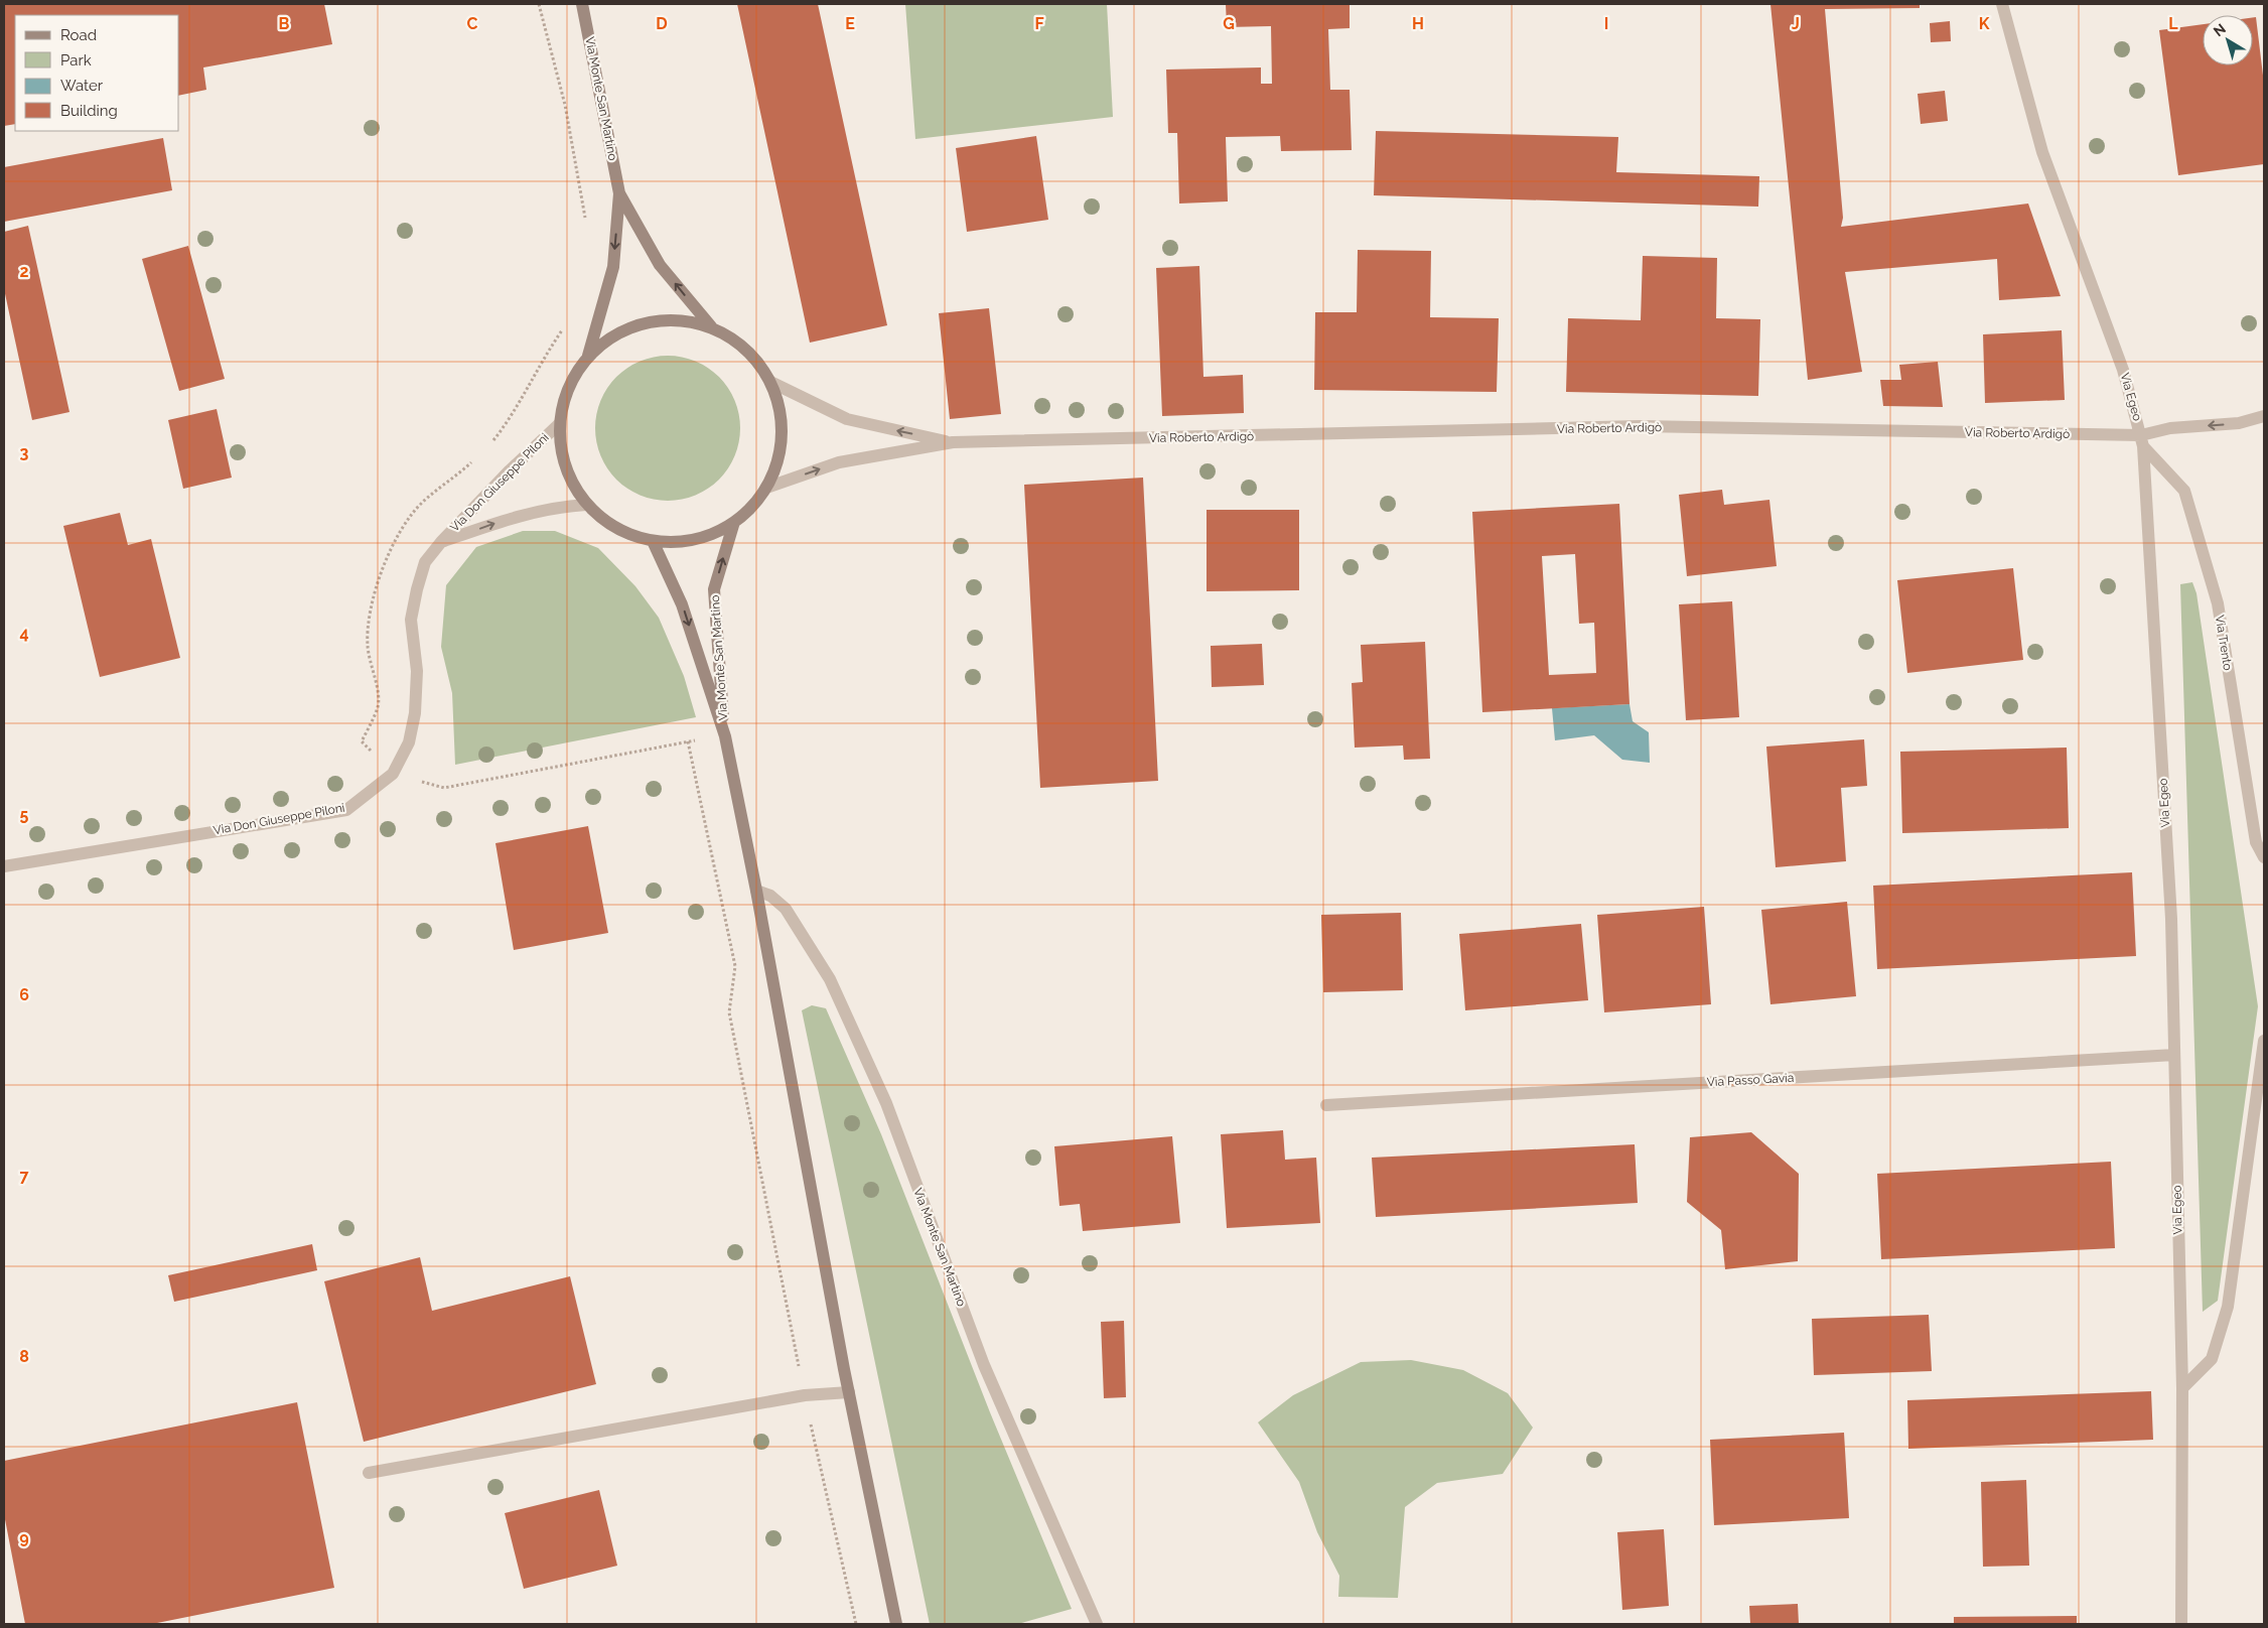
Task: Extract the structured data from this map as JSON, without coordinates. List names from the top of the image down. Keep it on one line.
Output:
{"streets":{"street":["Via Monte San Martino","Via Egeo","Via Roberto Ardigò","Via Don Giuseppe Piloni","Via Trento","Via Passo Gavia"]},"crossings":[["Via Egeo","Via Roberto Ardigò"],["Via Egeo","Via Trento"],["Via Egeo","Via Passo Gavia"],["Via Roberto Ardigò","Via Trento"]],"legend":["Road","Park","Water","Building"],"north":"top left","grid":{"columns":["B","C","D","E","F","G","H","I","J","K","L"],"rows":["2","3","4","5","6","7","8","9"]}}
